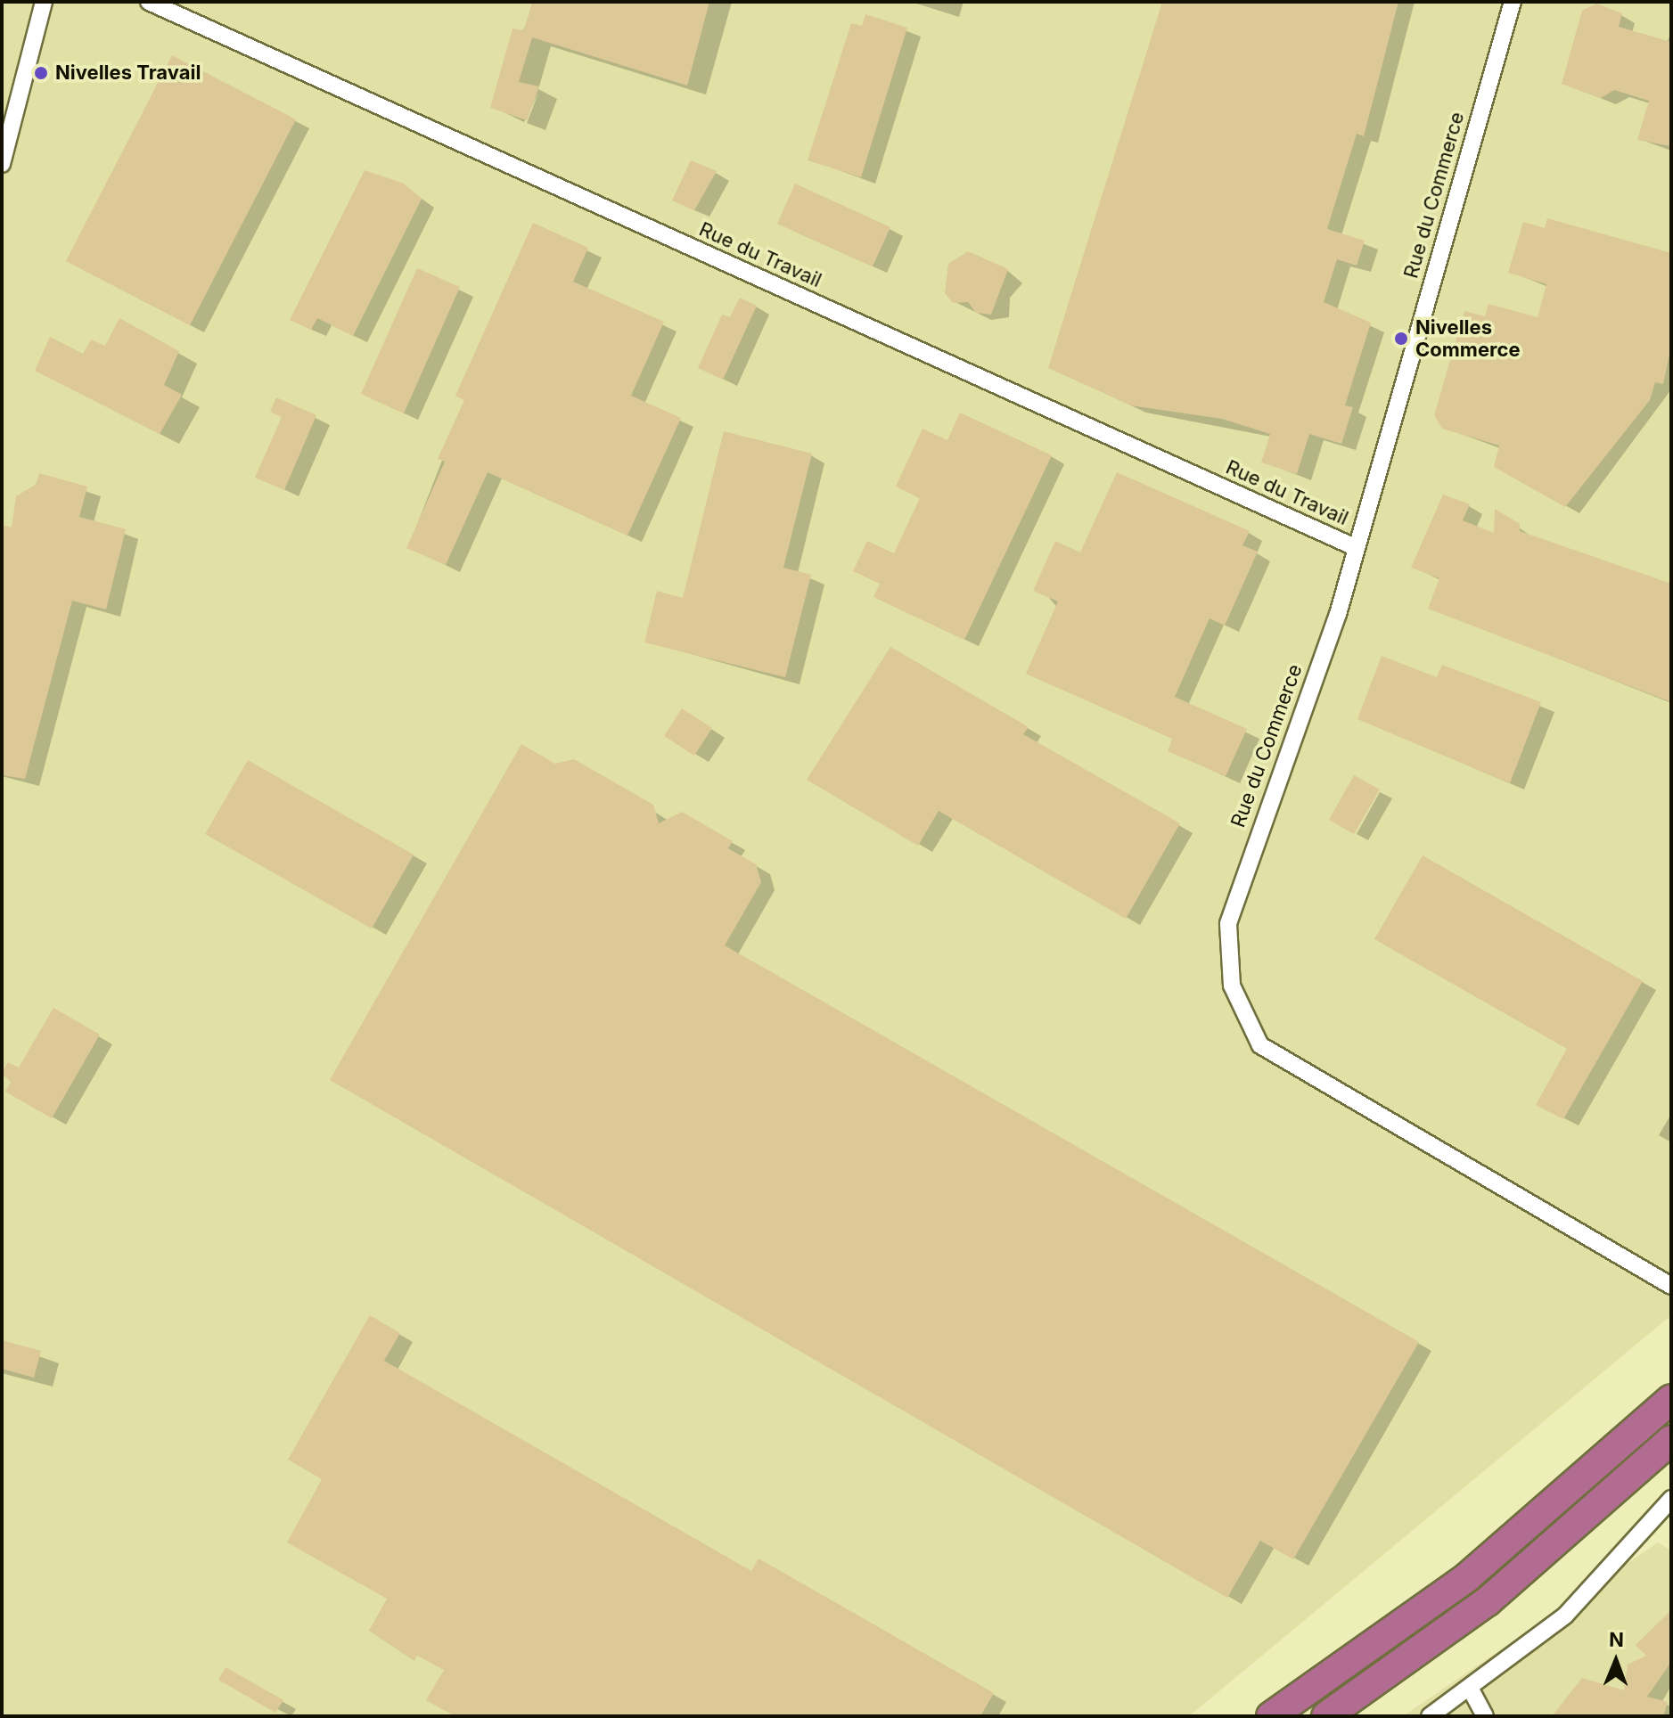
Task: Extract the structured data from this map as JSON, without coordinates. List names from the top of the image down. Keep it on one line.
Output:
{"streets":{"street":["Rue du Commerce","Rue du Travail"]},"crossings":[["Rue du Commerce","Rue du Travail"]],"places":["Nivelles Travail","Nivelles Commerce"],"north":"top"}
